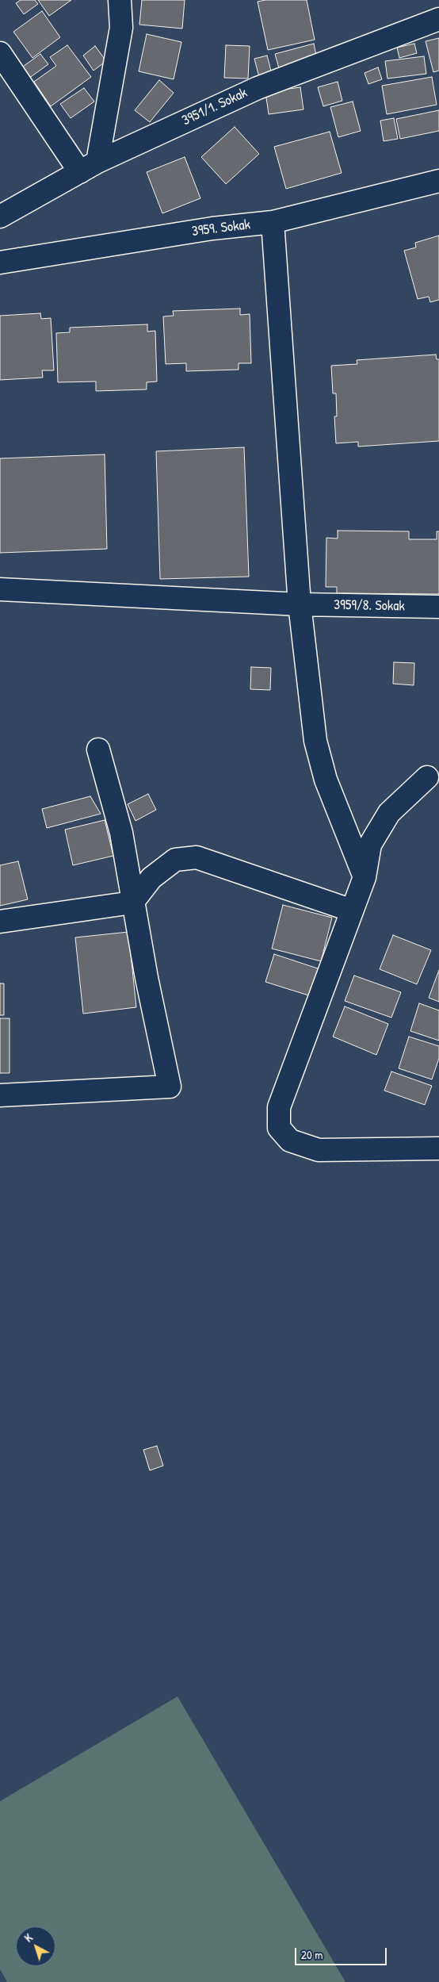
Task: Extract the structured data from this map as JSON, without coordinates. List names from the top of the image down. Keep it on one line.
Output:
{"streets":{"street":["3951/1. Sokak","3959. Sokak","3959/8. Sokak"]},"scale_bar":"20 m","north":"top left"}
